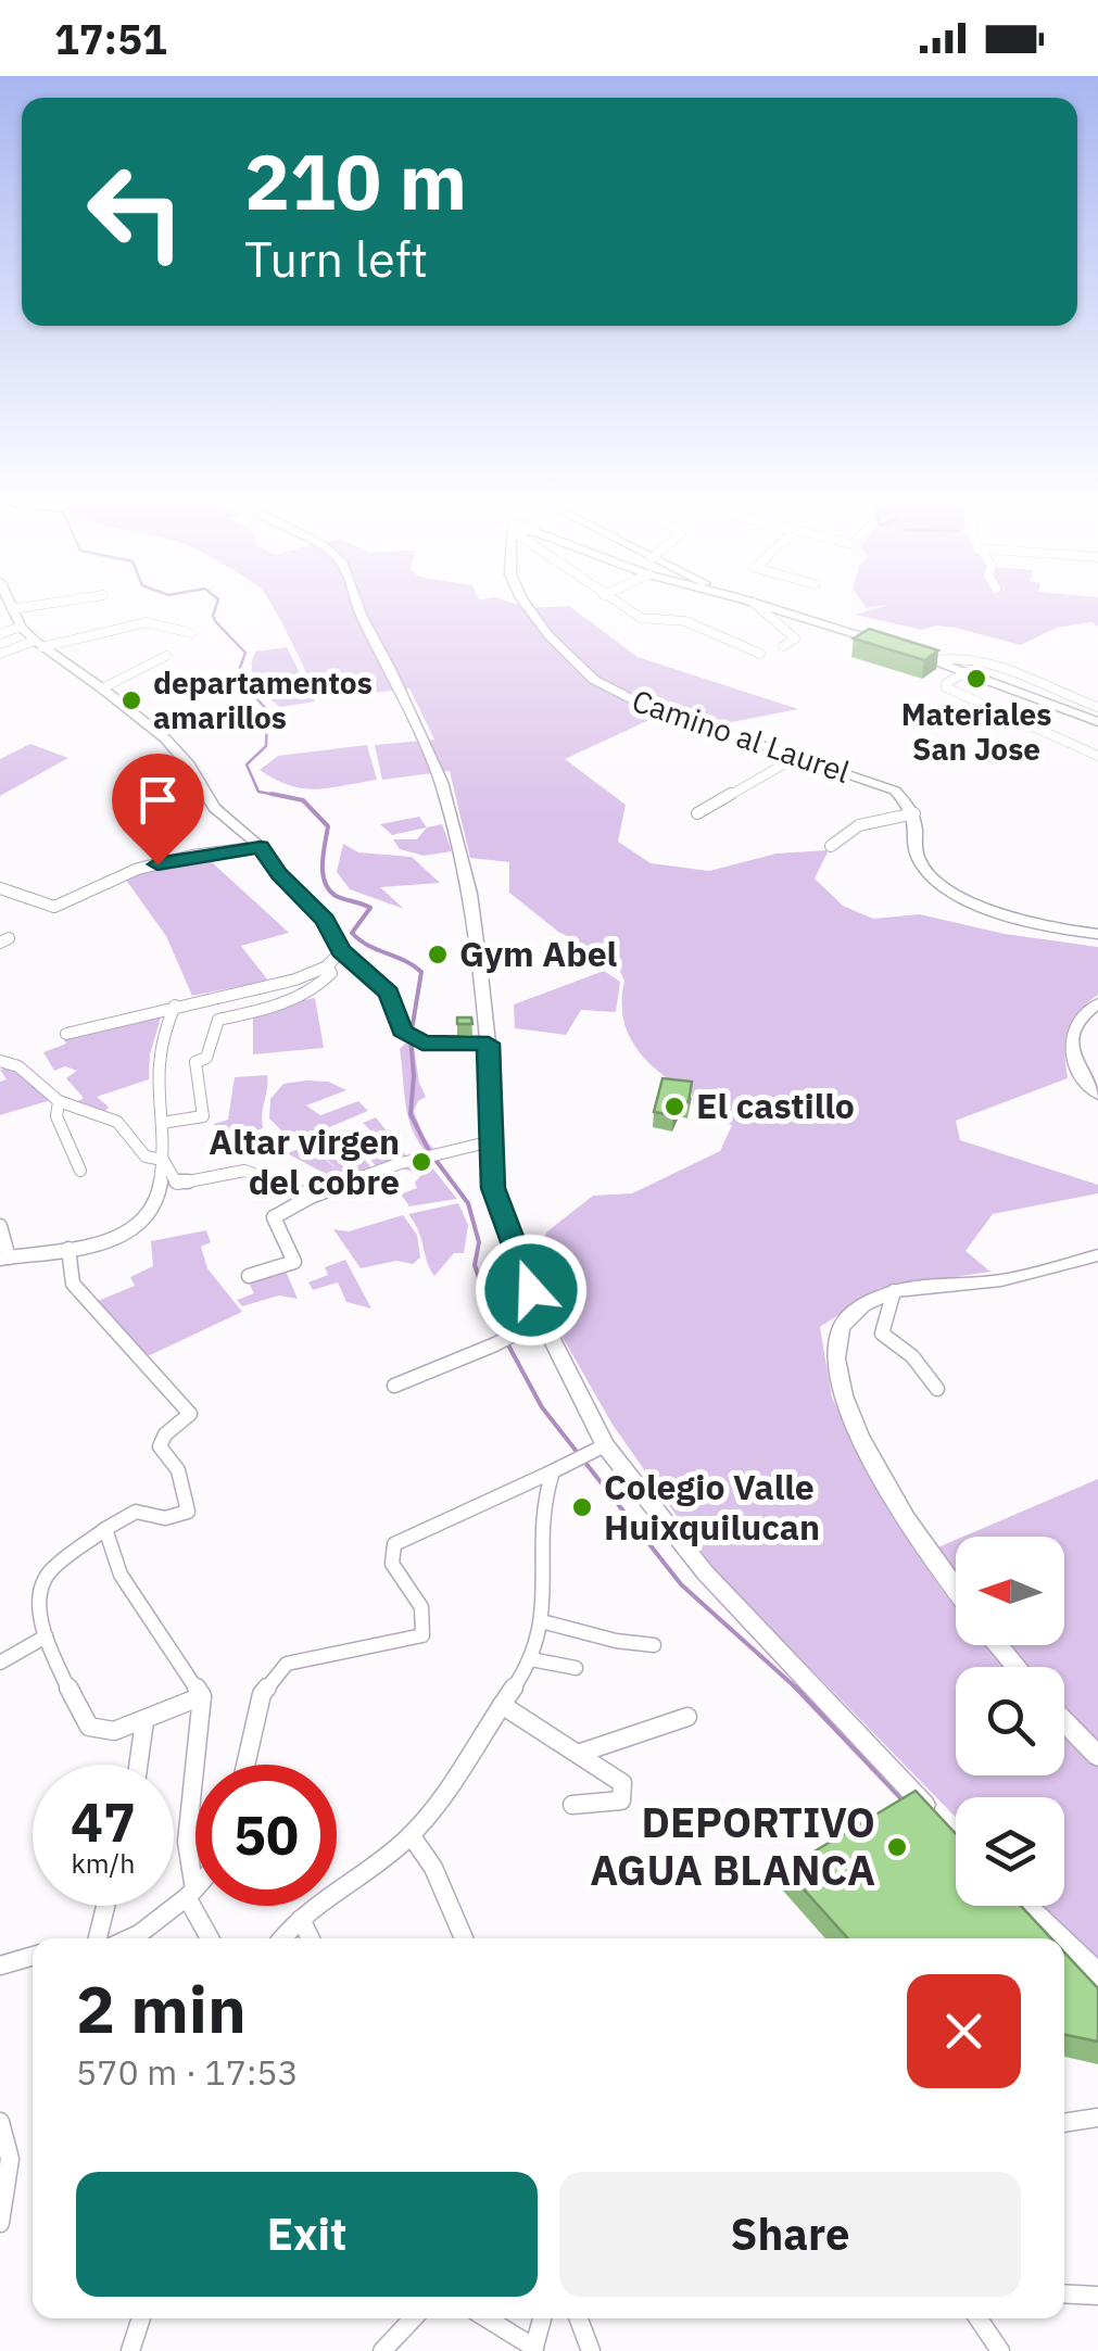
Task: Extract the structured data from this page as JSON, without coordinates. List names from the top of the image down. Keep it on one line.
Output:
{"streets":{"main road":["Camino al Laurel"]},"places":["Materiales San Jose","departamentos amarillos","Gym Abel","El castillo","Altar virgen del cobre","Colegio Valle Huixquilucan","DEPORTIVO AGUA BLANCA"],"north":"left","page":{"status":"17:51","turn":["210 m","Turn left"],"speed":"47 km/h","limit":"50","heading":["2 min","570 m · 17:53"],"buttons":["Exit","Share"]}}
